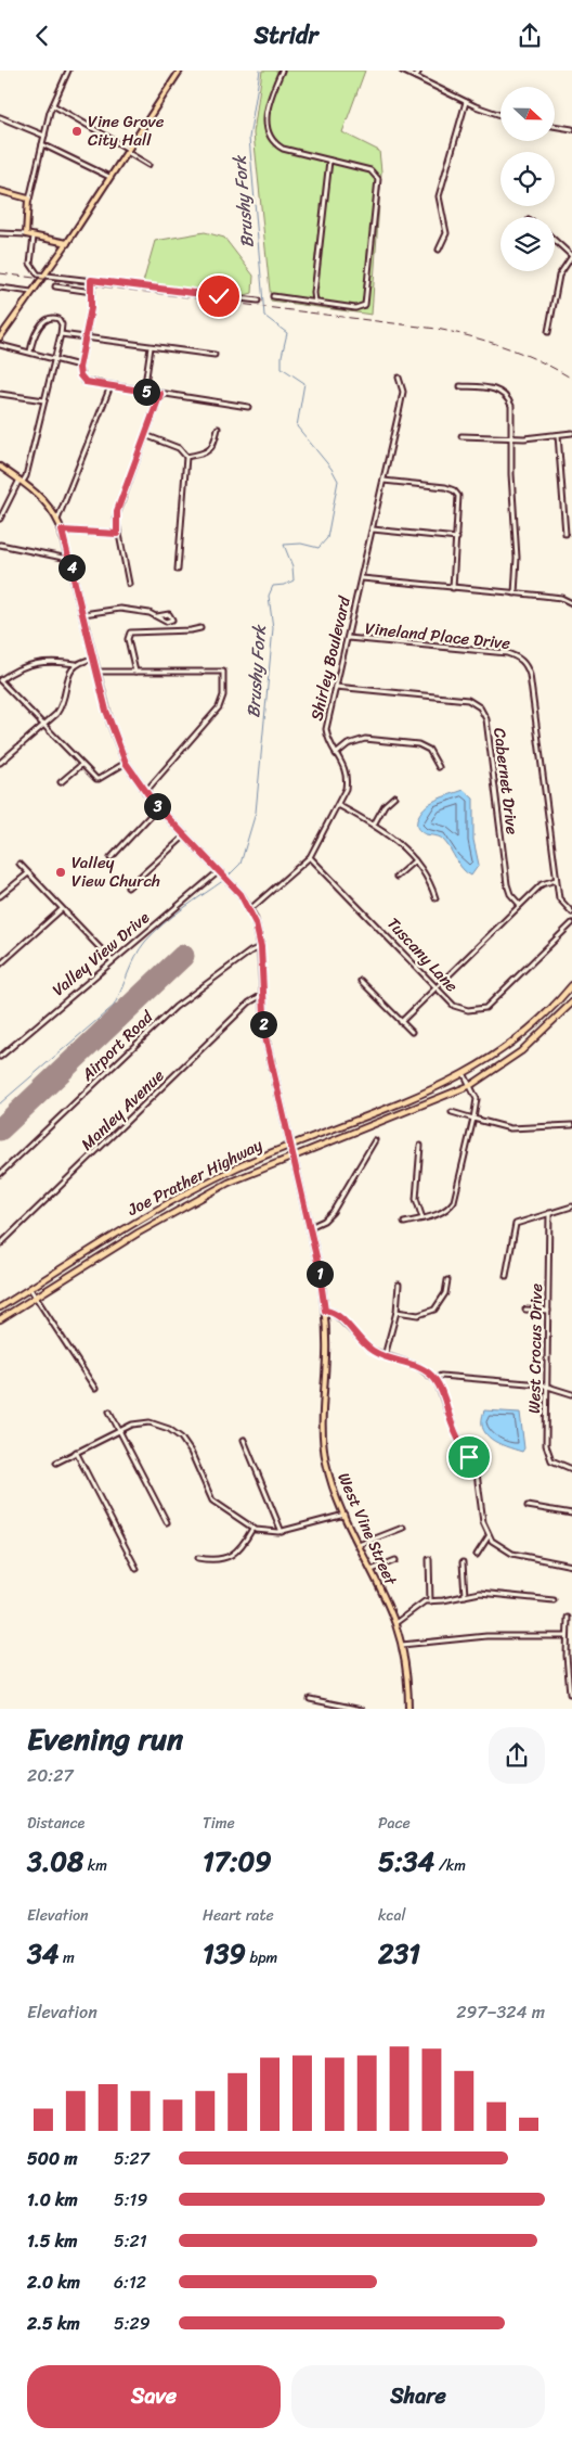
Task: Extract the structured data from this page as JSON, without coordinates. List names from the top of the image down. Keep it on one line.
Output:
{"streets":{"highway":["Joe Prather Highway"],"main road":["West Vine Street"],"street":["Vineland Place Drive","Shirley Boulevard","Cabernet Drive","Valley View Drive","Tuscany Lane","Airport Road","Manley Avenue","West Crocus Drive"]},"crossings":[["Vineland Place Drive","Shirley Boulevard"],["Shirley Boulevard","Cabernet Drive"],["Shirley Boulevard","Tuscany Lane"],["Shirley Boulevard","West Vine Street"],["Valley View Drive","West Vine Street"],["Airport Road","West Vine Street"],["Manley Avenue","West Vine Street"],["Joe Prather Highway","West Vine Street"]],"water":["Brushy Fork"],"places":["Vine Grove City Hall","Valley View Church"],"north":"right","page":{"header":"Stridr","pins":["5","4","3","2","1"],"heading":["Evening run","20:27"],"stats":[["Distance","3.08 km"],["Time","17:09"],["Pace","5:34 /km"],["Elevation","34 m"],["Heart rate","139 bpm"],["kcal","231"]],"chart":["Elevation","297–324 m"],"list":[{"name":"500 m","note":"5:27"},{"name":"1.0 km","note":"5:19"},{"name":"1.5 km","note":"5:21"},{"name":"2.0 km","note":"6:12"},{"name":"2.5 km","note":"5:29"}],"buttons":["Save","Share"]}}
